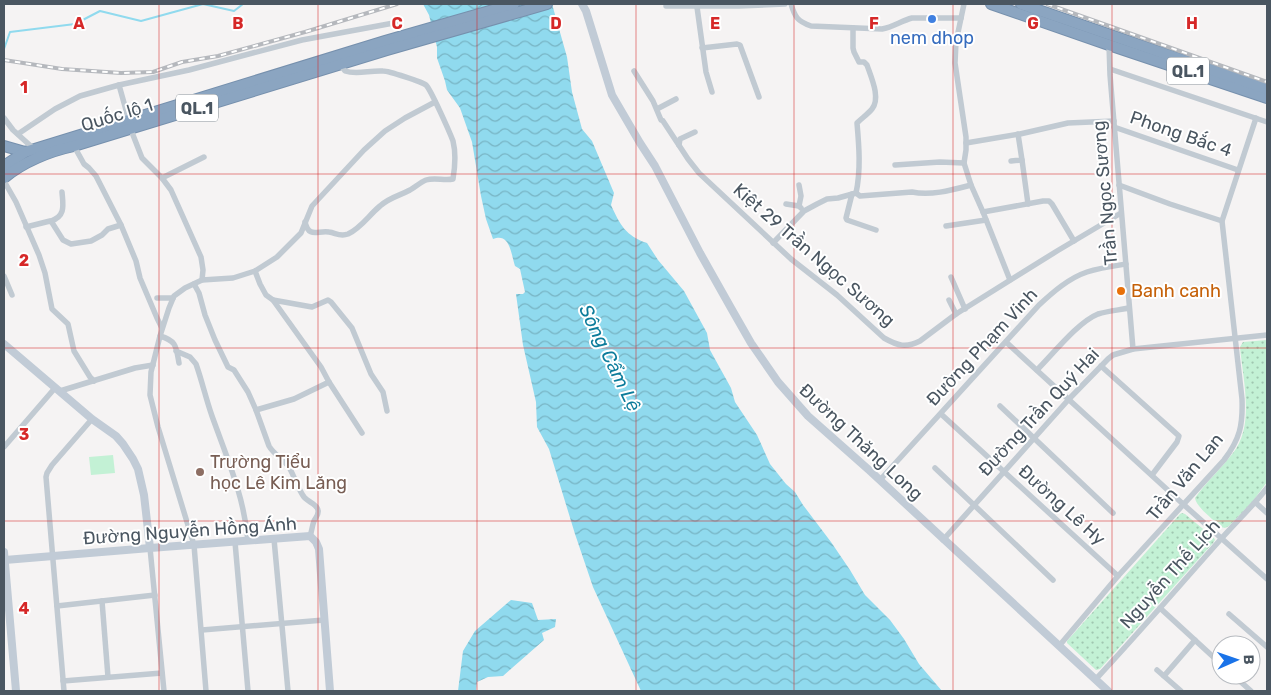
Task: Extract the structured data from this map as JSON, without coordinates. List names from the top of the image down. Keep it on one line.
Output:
{"streets":{"highway":["QL.1","Quốc lộ 1"],"street":["Phong Bắc 4","Trần Ngọc Sương","Kiệt 29 Trần Ngọc Sương","Đường Phạm Vinh","Đường Trần Quý Hai","Đường Thăng Long","Trần Văn Lan","Đường Lê Hy","Đường Nguyễn Hồng Ánh","Nguyễn Thế Lịch"]},"crossings":[["QL.1","Quốc lộ 1"],["QL.1","Trần Ngọc Sương"],["Phong Bắc 4","Trần Ngọc Sương"],["Phong Bắc 4","Trần Văn Lan"],["Trần Ngọc Sương","Kiệt 29 Trần Ngọc Sương"],["Trần Ngọc Sương","Đường Phạm Vinh"],["Trần Ngọc Sương","Đường Trần Quý Hai"],["Đường Phạm Vinh","Đường Thăng Long"],["Đường Phạm Vinh","Đường Lê Hy"],["Đường Trần Quý Hai","Đường Thăng Long"],["Đường Trần Quý Hai","Trần Văn Lan"],["Đường Trần Quý Hai","Đường Lê Hy"],["Đường Thăng Long","Trần Văn Lan"],["Đường Thăng Long","Nguyễn Thế Lịch"],["Trần Văn Lan","Đường Lê Hy"]],"water":["Sông Cẩm Lệ"],"places":["nem dhop","Banh canh","Trường Tiểu học Lê Kim Lăng"],"north":"right","grid":{"columns":["A","B","C","D","E","F","G","H"],"rows":["1","2","3","4"]}}
